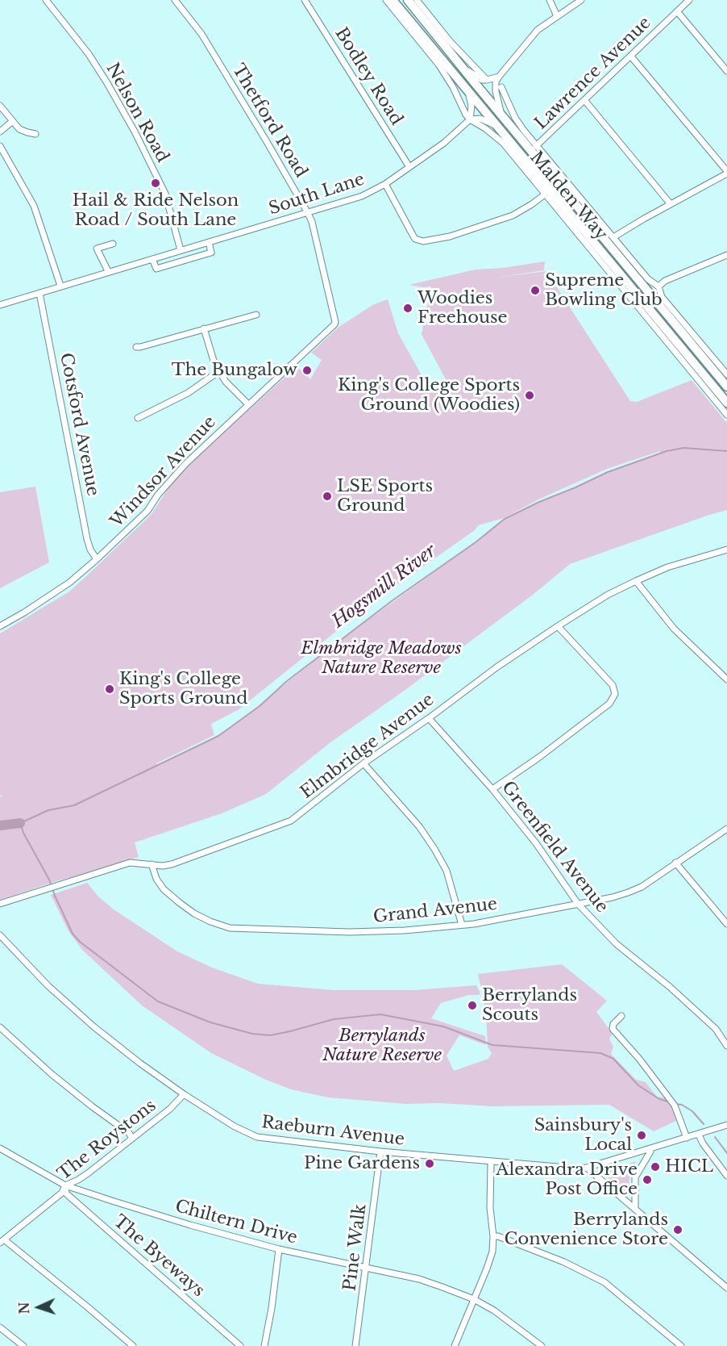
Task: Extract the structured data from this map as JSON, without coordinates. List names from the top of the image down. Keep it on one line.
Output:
{"streets":{"highway":["Malden Way"],"street":["Lawrence Avenue","Bodley Road","Nelson Road","Thetford Road","South Lane","Cotsford Avenue","Windsor Avenue","Elmbridge Avenue","Greenfield Avenue","Grand Avenue","Raeburn Avenue","The Roystons","Chiltern Drive","Pine Walk","The Byeways"]},"crossings":[["Lawrence Avenue","Malden Way"],["Bodley Road","South Lane"],["Nelson Road","South Lane"],["Thetford Road","South Lane"],["Thetford Road","Windsor Avenue"],["South Lane","Malden Way"],["South Lane","Cotsford Avenue"],["Cotsford Avenue","Windsor Avenue"],["Elmbridge Avenue","Greenfield Avenue"],["Elmbridge Avenue","Grand Avenue"],["Greenfield Avenue","Grand Avenue"],["Raeburn Avenue","The Roystons"],["Raeburn Avenue","Pine Walk"],["The Roystons","Chiltern Drive"],["The Roystons","The Byeways"],["Chiltern Drive","Pine Walk"],["Chiltern Drive","The Byeways"]],"water":["Hogsmill River"],"parks":["Elmbridge Meadows Nature Reserve","Berrylands Nature Reserve"],"places":["Hail & Ride Nelson Road / South Lane","Supreme Bowling Club","Woodies Freehouse","The Bungalow","King's College Sports Ground (Woodies)","LSE Sports Ground","King's College Sports Ground","Berrylands Scouts","Sainsbury's Local","Pine Gardens","HICL","Alexandra Drive Post Office","Berrylands Convenience Store"],"north":"left"}
